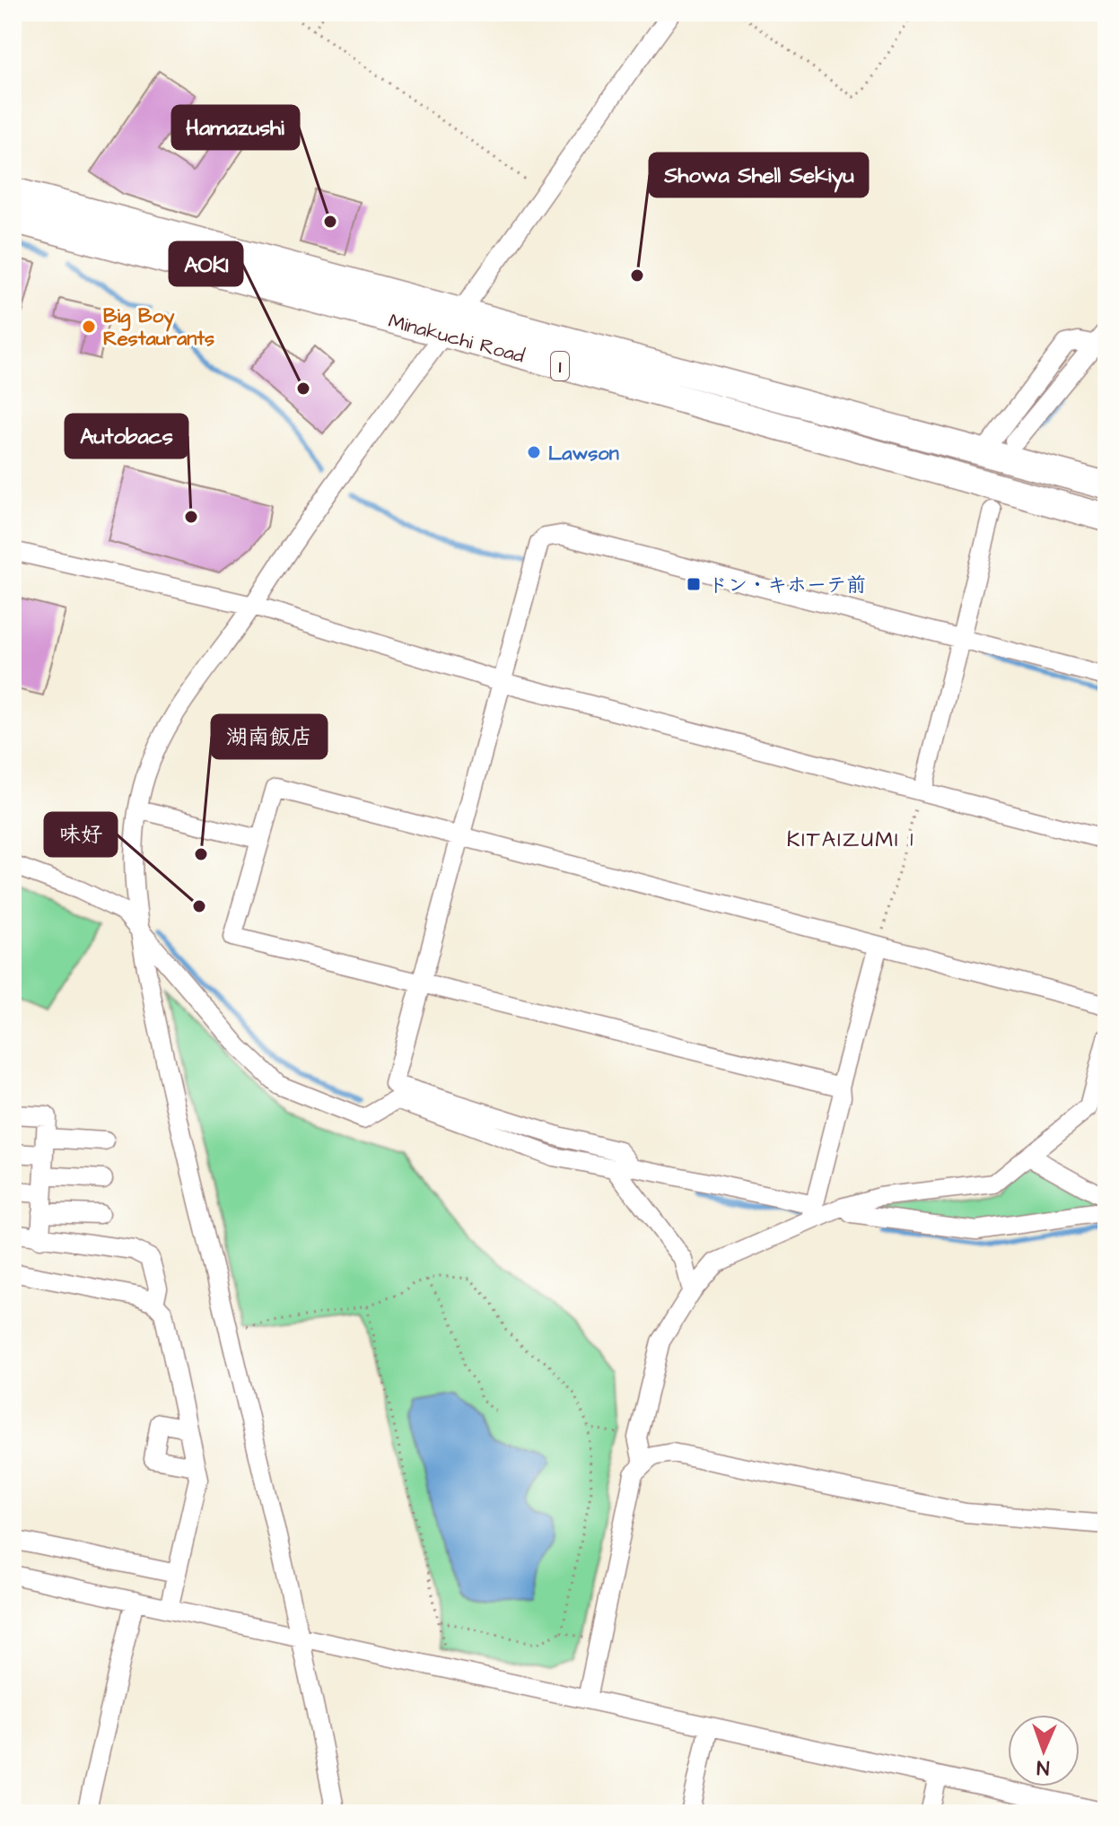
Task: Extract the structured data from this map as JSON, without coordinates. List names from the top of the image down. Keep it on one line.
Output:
{"streets":{"highway":["Minakuchi Road","1"]},"districts":["KITAIZUMI 1"],"places":{"other":["Hamazushi","Showa Shell Sekiyu","Big Boy Restaurants","AOKI","Lawson","Autobacs","湖南飯店","味好"],"transit":["ドン・キホーテ前"]},"north":"bottom"}
